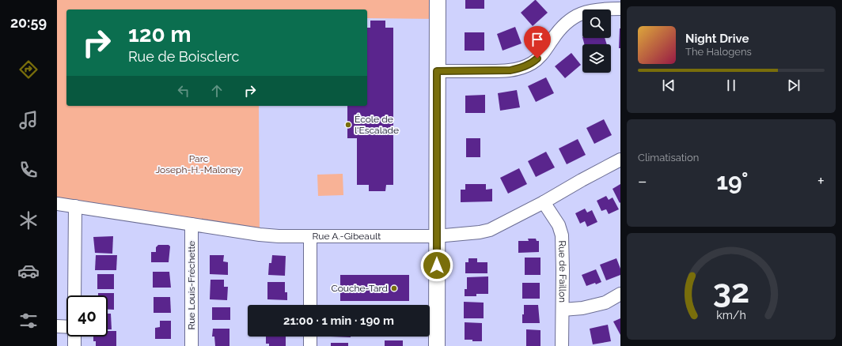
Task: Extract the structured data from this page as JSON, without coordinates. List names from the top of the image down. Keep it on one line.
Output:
{"streets":{"street":["Rue A.-Gibeault","Rue de Faillon","Rue Louis-Fréchette"]},"crossings":[["Rue A.-Gibeault","Rue de Faillon"],["Rue A.-Gibeault","Rue Louis-Fréchette"]],"parks":["Parc Joseph-H.-Maloney"],"places":["École de l'Escalade","Couche-Tard"],"page":{"tabs":"20:59","turn":["120 m","Rue de Boisclerc"],"song":["Night Drive","The Halogens"],"tile":"Climatisation","heat":["−","19°","+"],"limit":"40","trip":"21:00 · 1 min · 190 m","gauge":["32","km/h"]}}
